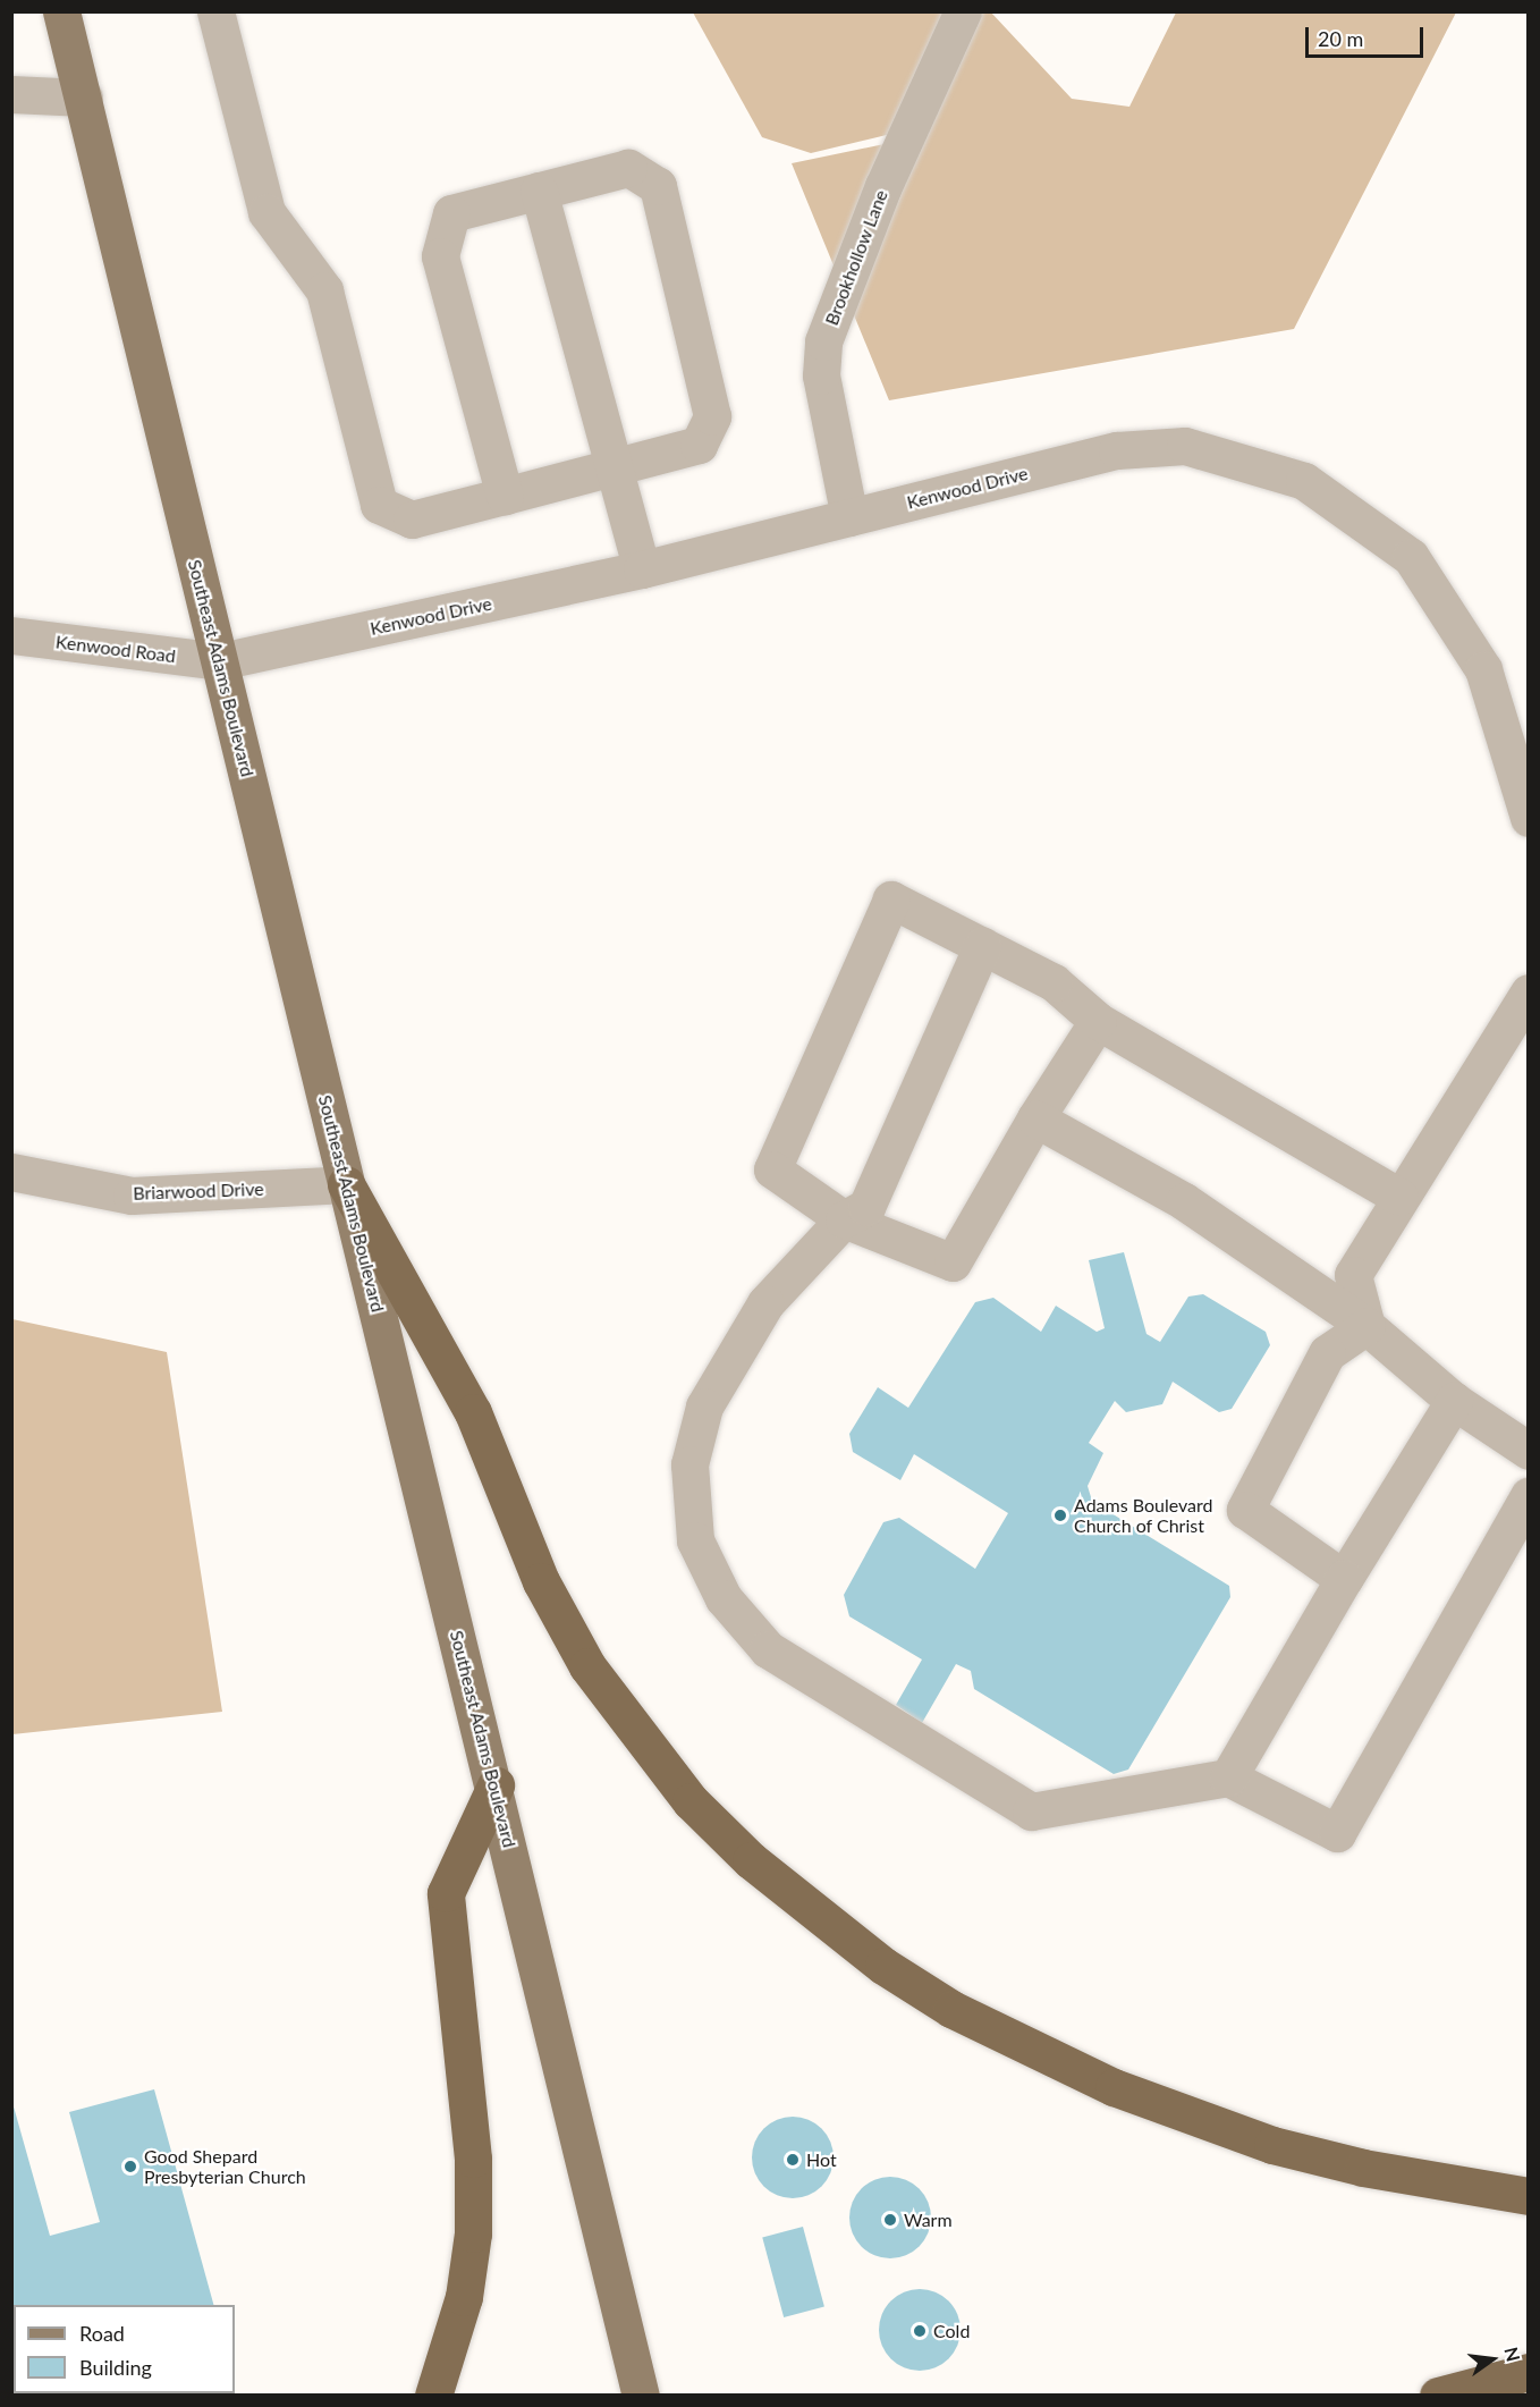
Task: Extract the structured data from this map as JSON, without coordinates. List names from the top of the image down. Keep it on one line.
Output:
{"streets":{"main road":["Southeast Adams Boulevard"],"street":["Brookhollow Lane","Kenwood Drive","Kenwood Road","Briarwood Drive"]},"crossings":[["Brookhollow Lane","Kenwood Drive"],["Kenwood Drive","Kenwood Road"],["Kenwood Drive","Southeast Adams Boulevard"],["Kenwood Road","Southeast Adams Boulevard"],["Southeast Adams Boulevard","Briarwood Drive"]],"places":["Adams Boulevard Church of Christ","Hot","Good Shepard Presbyterian Church","Warm","Cold"],"legend":["Road","Building"],"scale_bar":"20 m","north":"right"}
